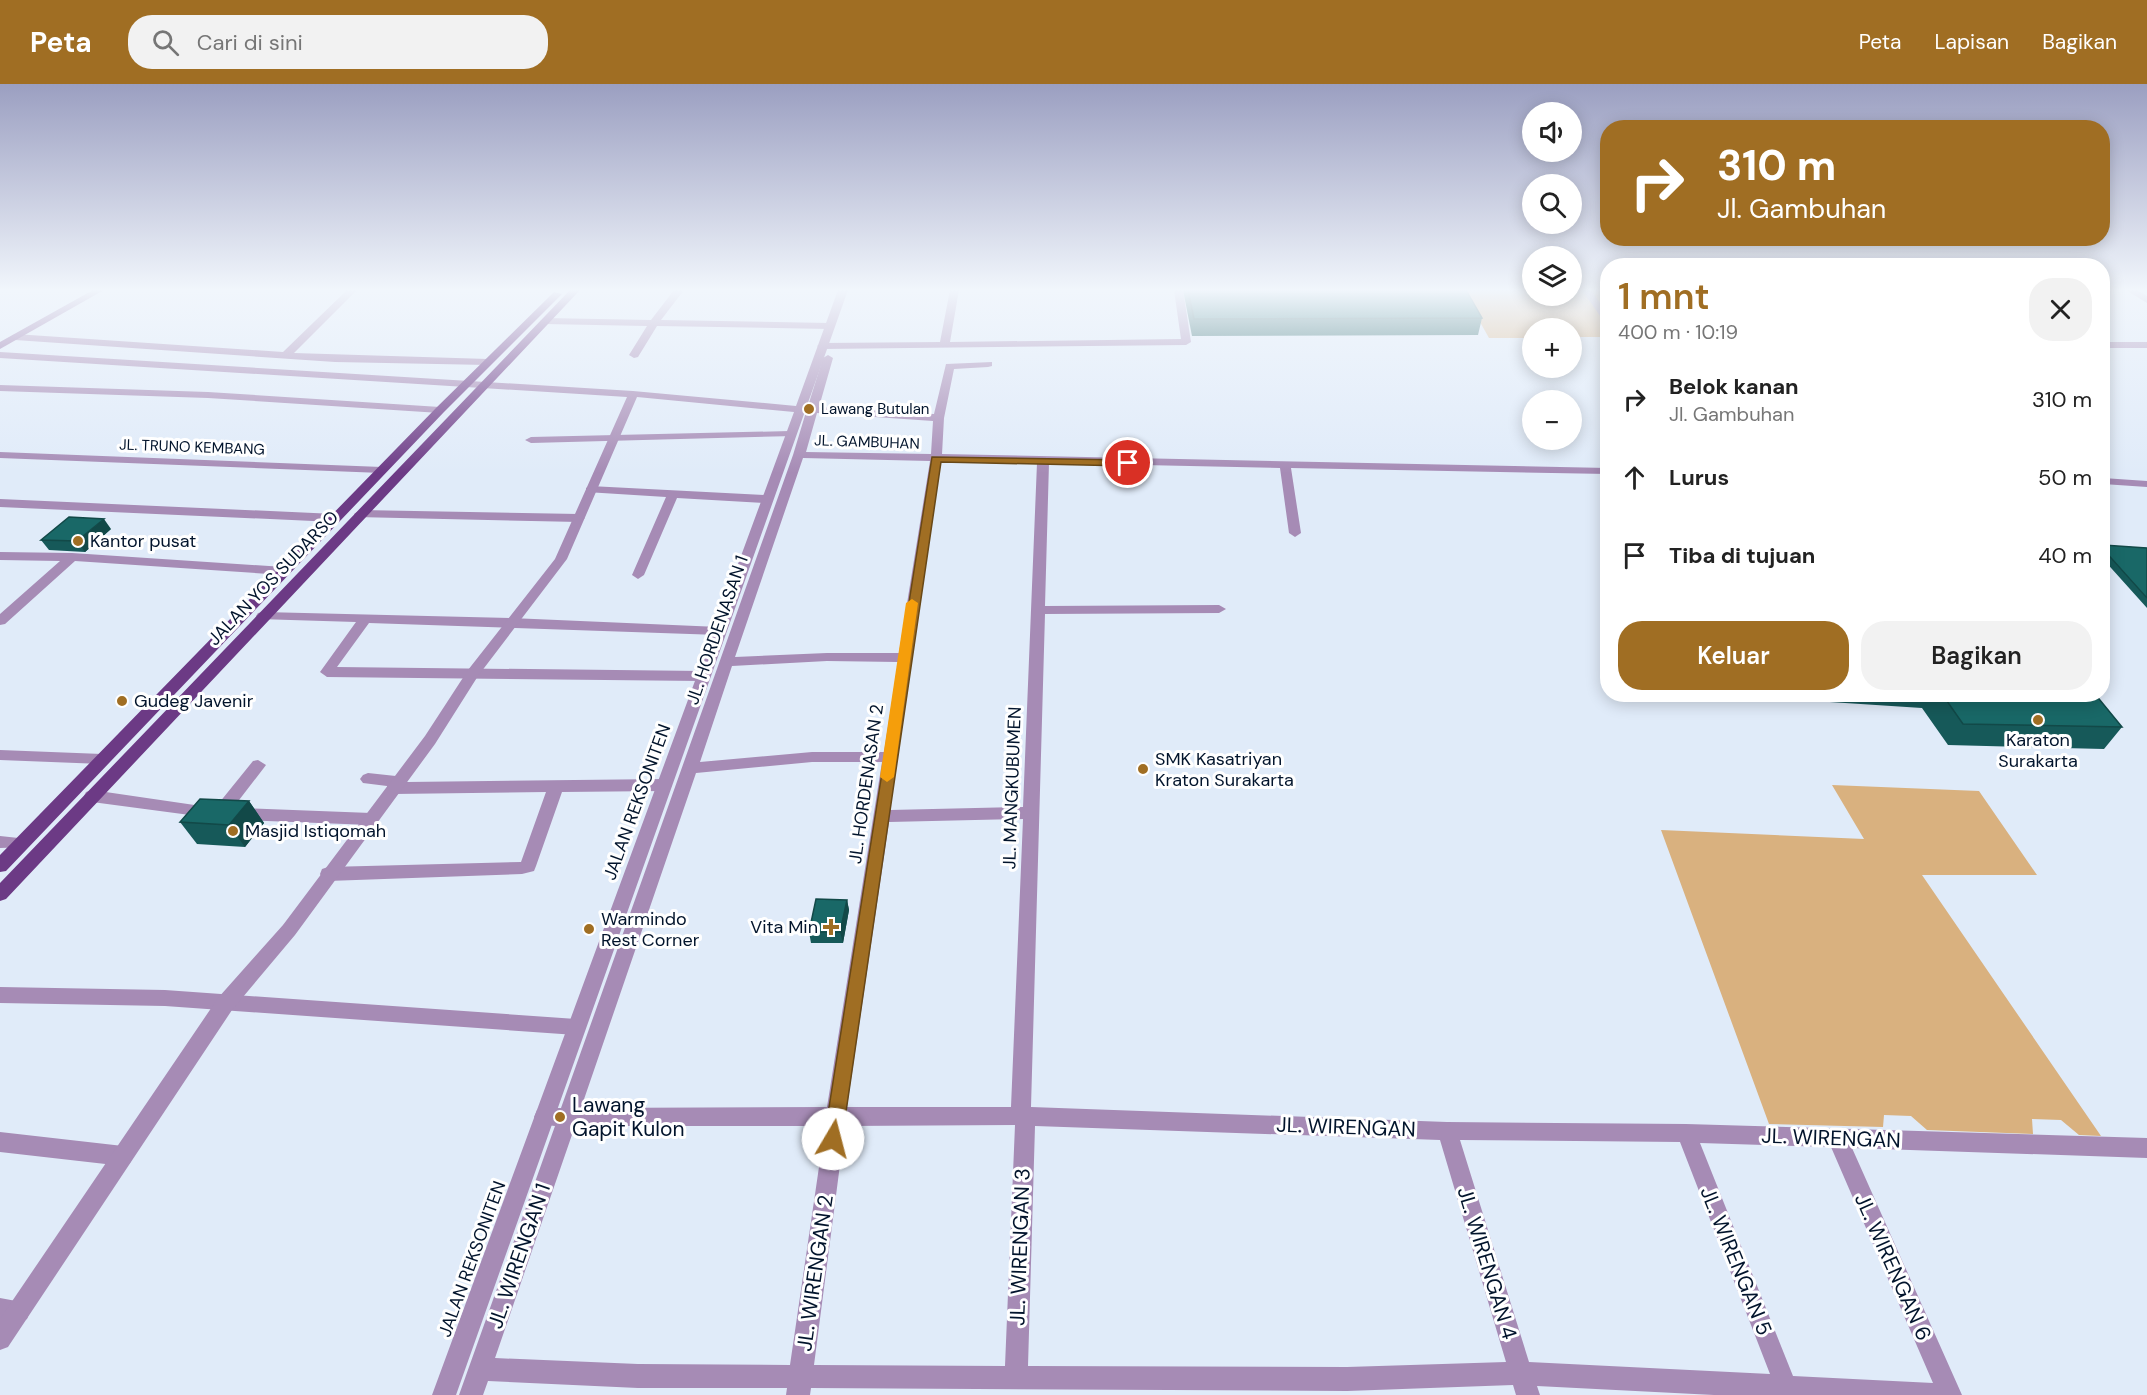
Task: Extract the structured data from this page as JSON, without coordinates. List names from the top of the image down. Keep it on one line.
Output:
{"streets":{"main road":["JALAN YOS SUDARSO"],"street":["JL. GAMBUHAN","JL. TRUNO KEMBANG","JL. HORDENASAN 1","JL. HORDENASAN 2","JL. MANGKUBUMEN","JALAN REKSONITEN","JL. WIRENGAN","JL. WIRENGAN 3","JL. WIRENGAN 1","JL. WIRENGAN 5","JL. WIRENGAN 4","JL. WIRENGAN 6","JL. WIRENGAN 2"]},"crossings":[["JL. GAMBUHAN","JL. HORDENASAN 1"],["JL. GAMBUHAN","JL. HORDENASAN 2"],["JL. GAMBUHAN","JL. MANGKUBUMEN"],["JL. TRUNO KEMBANG","JALAN YOS SUDARSO"],["JL. HORDENASAN 1","JALAN REKSONITEN"],["JL. HORDENASAN 1","JL. WIRENGAN"],["JL. HORDENASAN 1","JL. WIRENGAN 1"],["JL. HORDENASAN 2","JL. WIRENGAN"],["JL. HORDENASAN 2","JL. WIRENGAN 2"],["JL. MANGKUBUMEN","JL. WIRENGAN"],["JL. MANGKUBUMEN","JL. WIRENGAN 3"],["JALAN REKSONITEN","JL. WIRENGAN"],["JL. WIRENGAN","JL. WIRENGAN 3"],["JL. WIRENGAN","JL. WIRENGAN 1"],["JL. WIRENGAN","JL. WIRENGAN 5"],["JL. WIRENGAN","JL. WIRENGAN 4"],["JL. WIRENGAN","JL. WIRENGAN 6"],["JL. WIRENGAN","JL. WIRENGAN 2"]],"places":{"other":["Lawang Butulan","Kantor pusat","Gudeg Javenir","Karaton Surakarta","SMK Kasatriyan Kraton Surakarta","Masjid Istiqomah","Warmindo Rest Corner","Lawang Gapit Kulon"],"health":["Vita Min"]},"page":{"header":"Peta","search":"Cari di sini","nav":["Peta","Lapisan","Bagikan"],"map_buttons":["+","−"],"turn":["310 m","Jl. Gambuhan"],"heading":["1 mnt","400 m · 10:19"],"list":[{"name":"Belok kanan","note":"Jl. Gambuhan","value":"310 m"},{"name":"Lurus","value":"50 m"},{"name":"Tiba di tujuan","value":"40 m"}],"buttons":["Keluar","Bagikan"]}}
